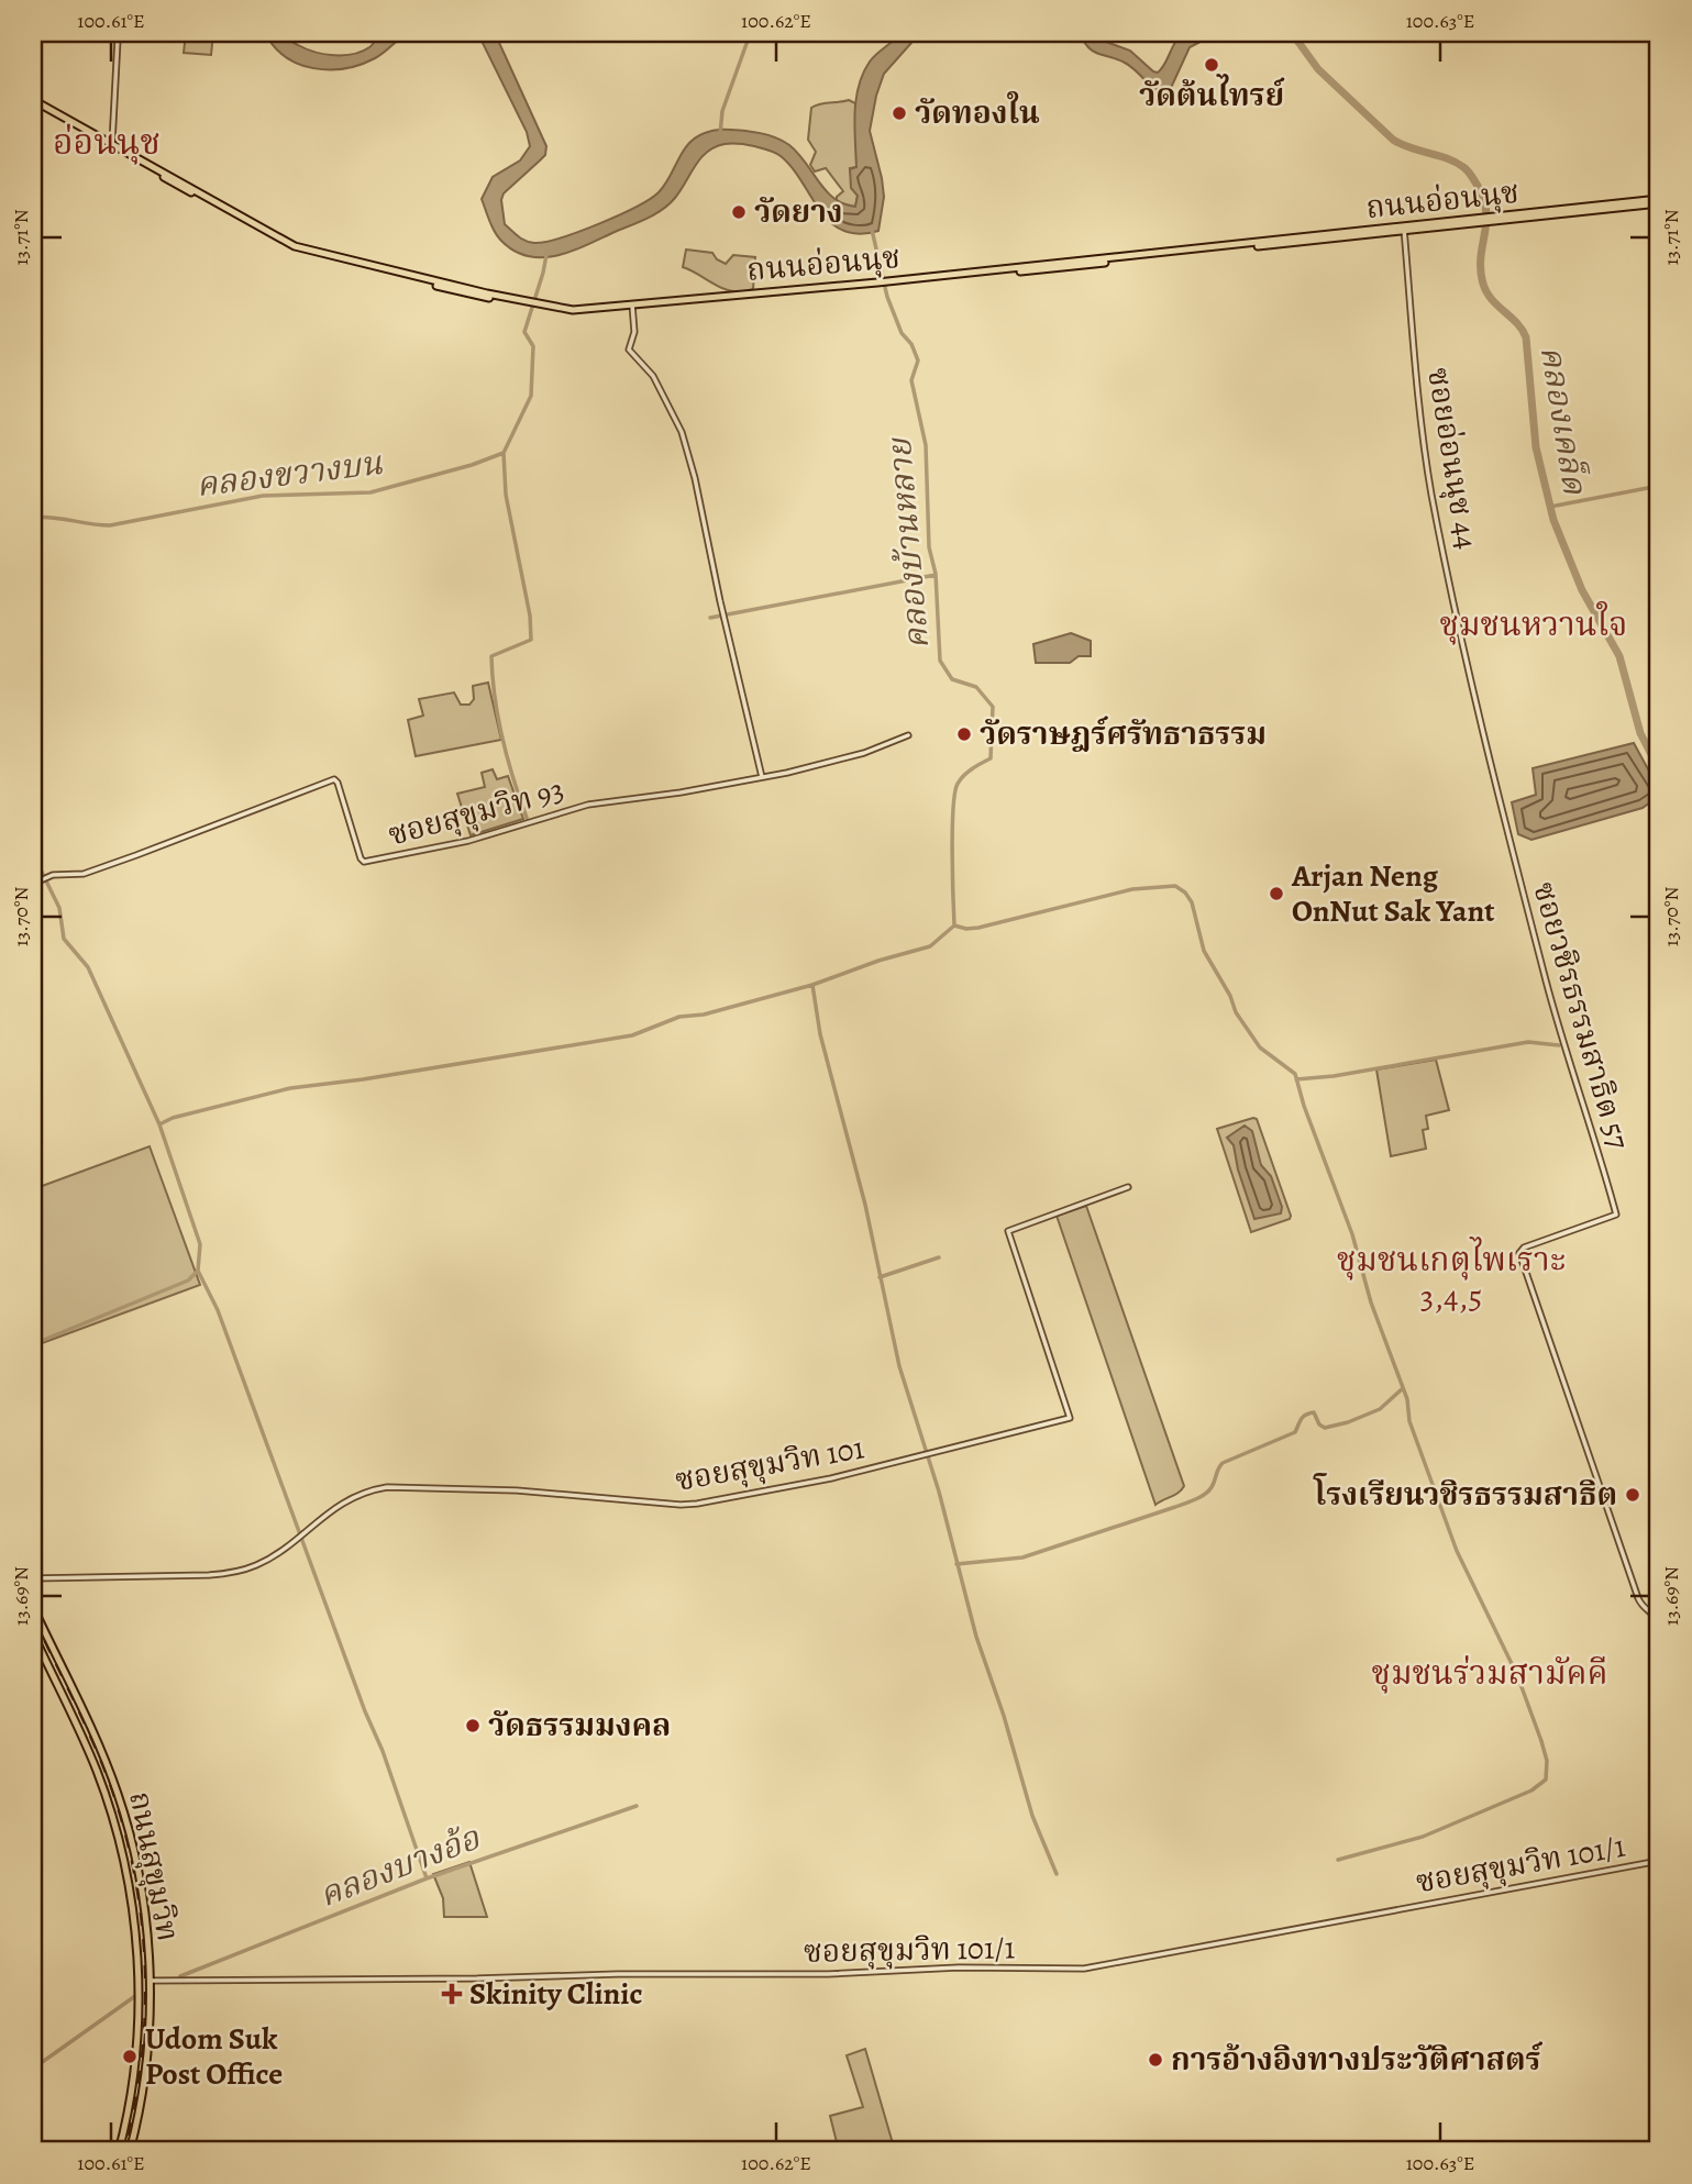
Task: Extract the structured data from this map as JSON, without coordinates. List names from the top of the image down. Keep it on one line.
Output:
{"streets":{"main road":["ถนนอ่อนนุช","ถนนสุขุมวิท"],"street":["ซอยอ่อนนุช 44","ซอยสุขุมวิท 93","ซอยวชิรธรรมสาธิต 57","ซอยสุขุมวิท 101","ซอยสุขุมวิท 101/1"]},"crossings":[["ถนนอ่อนนุช","ซอยอ่อนนุช 44"],["ซอยอ่อนนุช 44","ซอยวชิรธรรมสาธิต 57"],["ซอยสุขุมวิท 101/1","ถนนสุขุมวิท"]],"districts":["อ่อนนุช","ชุมชนหวานใจ","ชุมชนเกตุไพเราะ 3,4,5","ชุมชนร่วมสามัคคี"],"water":["คลองเคล็ด","คลองขวางบน","คลองบ้านหลาย","คลองบางอ้อ"],"places":{"other":["วัดต้นไทรย์","วัดทองใน","วัดยาง","วัดราษฎร์ศรัทธาธรรม","Arjan Neng OnNut Sak Yant","โรงเรียนวชิรธรรมสาธิต","วัดธรรมมงคล","Udom Suk Post Office","การอ้างอิงทางประวัติศาสตร์"],"health":["Skinity Clinic"]},"coordinates":["100.61°E","100.62°E","100.63°E","13.71°N","13.70°N","13.69°N"]}
